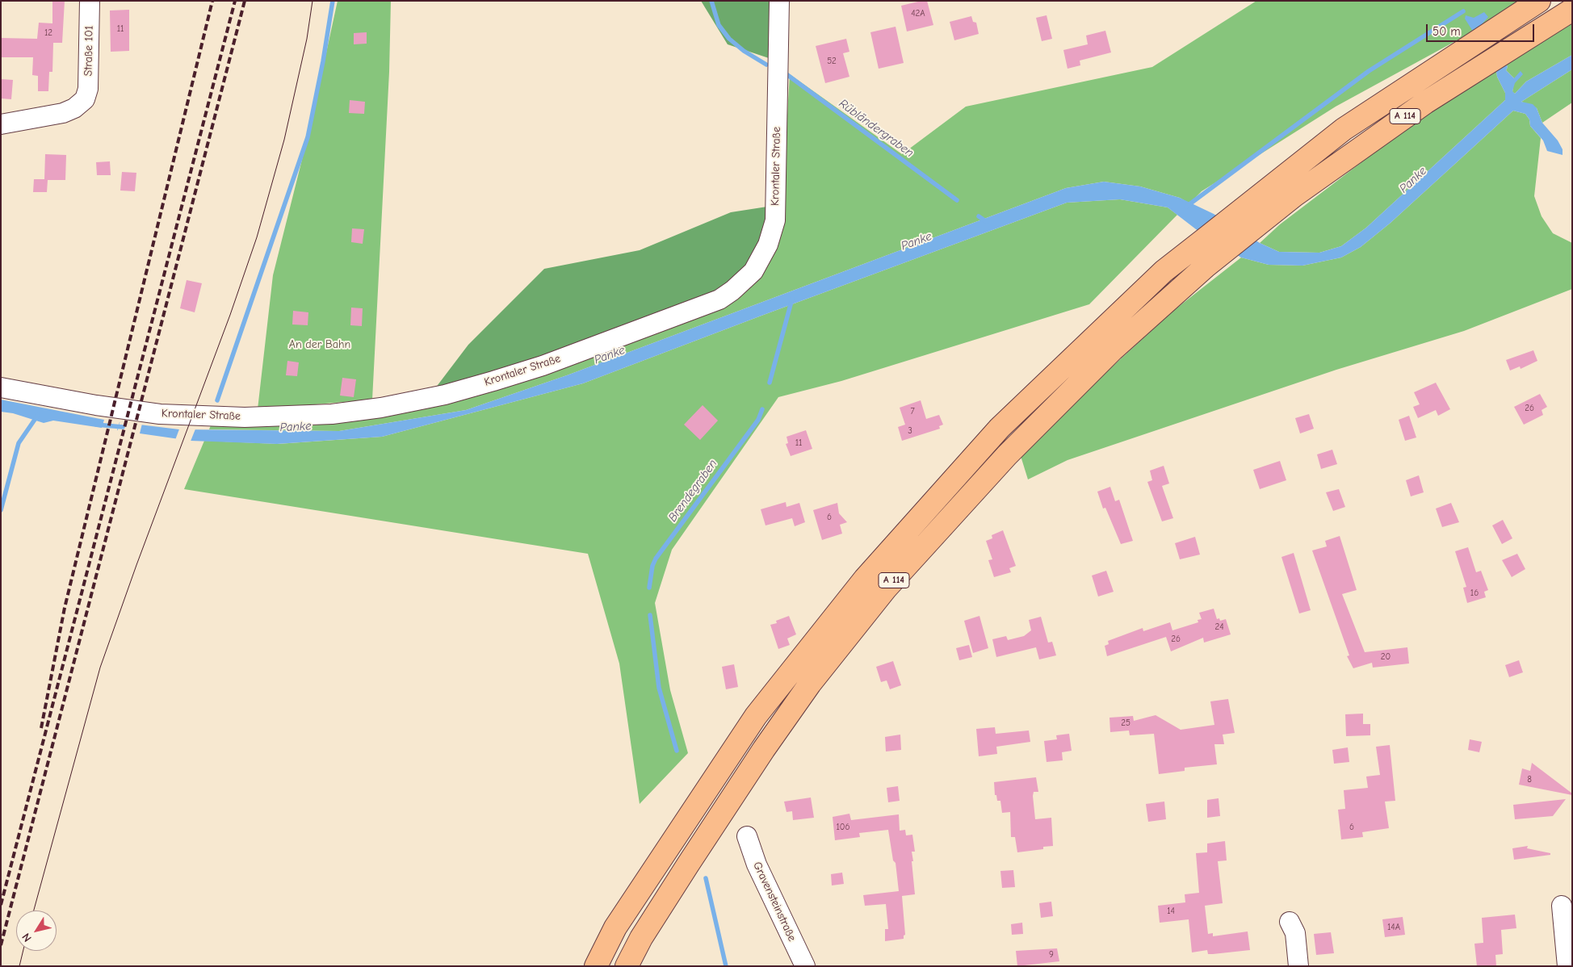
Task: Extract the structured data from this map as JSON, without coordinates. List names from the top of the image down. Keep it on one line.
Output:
{"streets":{"highway":["A 114"],"street":["Straße 101","Krontaler Straße","Gravensteinstraße"]},"water":["Rübländergraben","Panke","Brendegraben"],"parks":["An der Bahn"],"house_numbers":["42A","11","12","52","26","7","3","11","6","16","24","26","20","25","8","106","6","14","14A","9"],"scale_bar":"50 m","north":"bottom left"}
